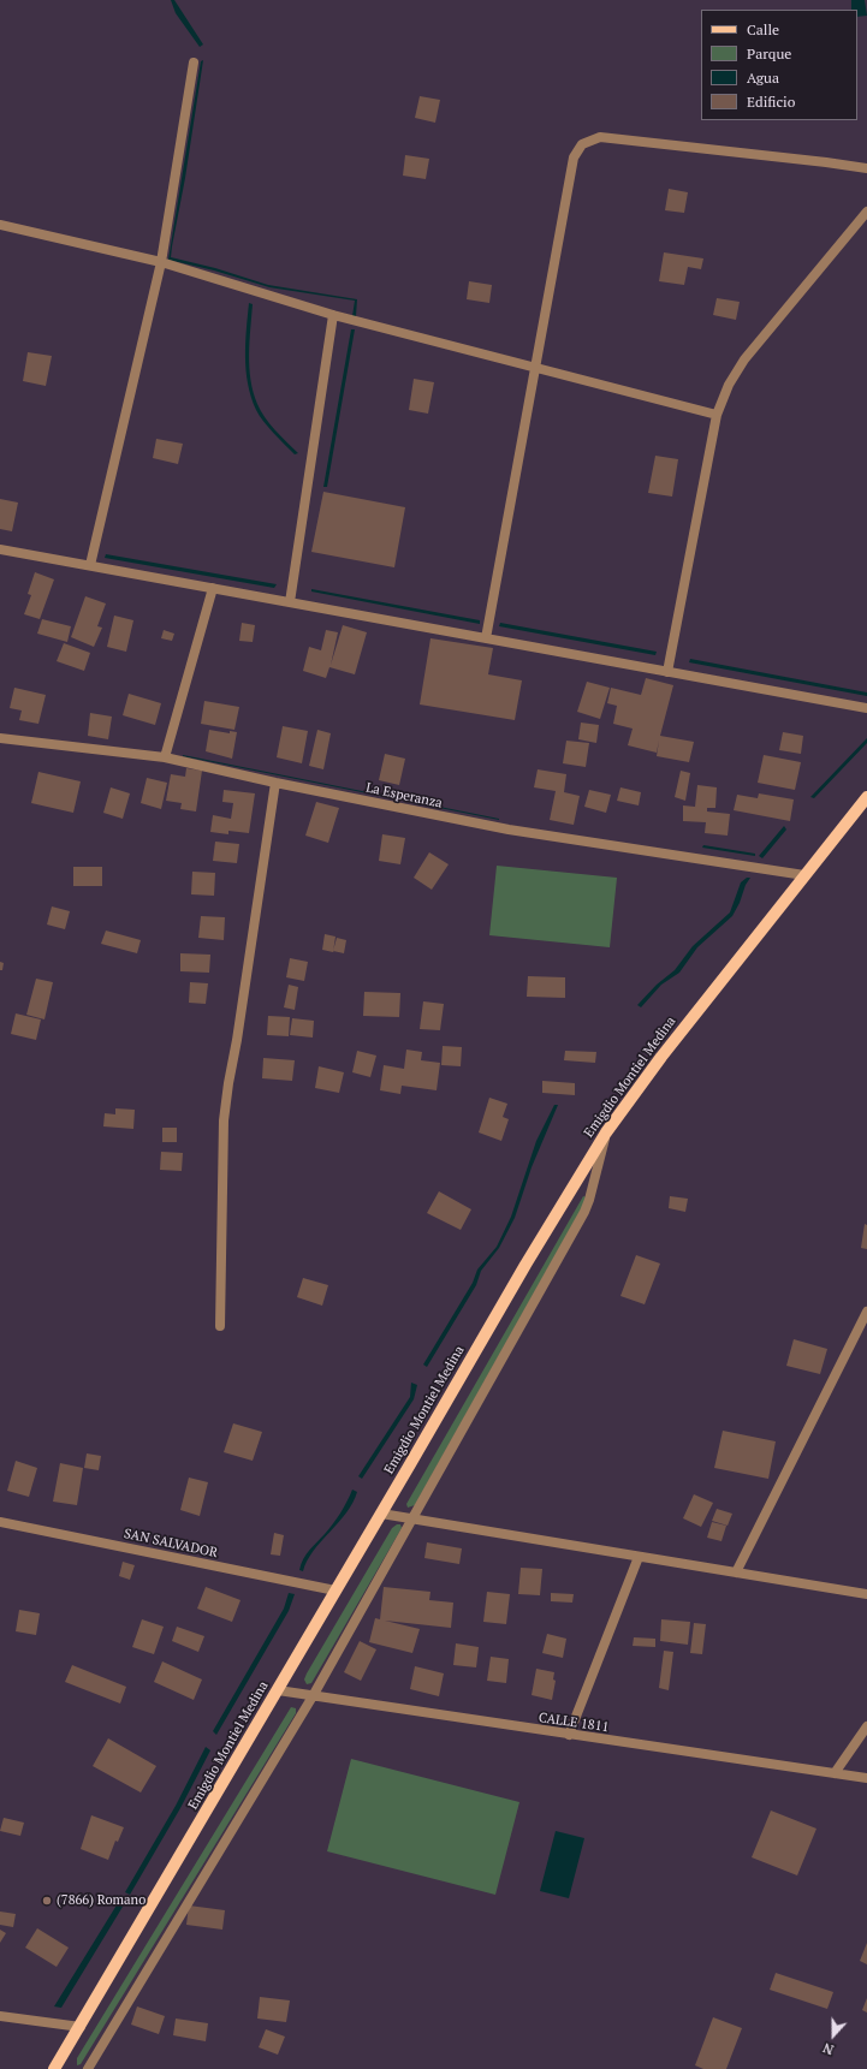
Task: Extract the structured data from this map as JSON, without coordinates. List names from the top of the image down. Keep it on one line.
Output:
{"streets":{"main road":["Emigdio Montiel Medina"],"street":["La Esperanza","SAN SALVADOR","CALLE 1811"]},"crossings":[["La Esperanza","Emigdio Montiel Medina"],["Emigdio Montiel Medina","SAN SALVADOR"],["Emigdio Montiel Medina","CALLE 1811"]],"places":["(7866) Romano"],"legend":["Calle","Parque","Agua","Edificio"],"north":"bottom"}
